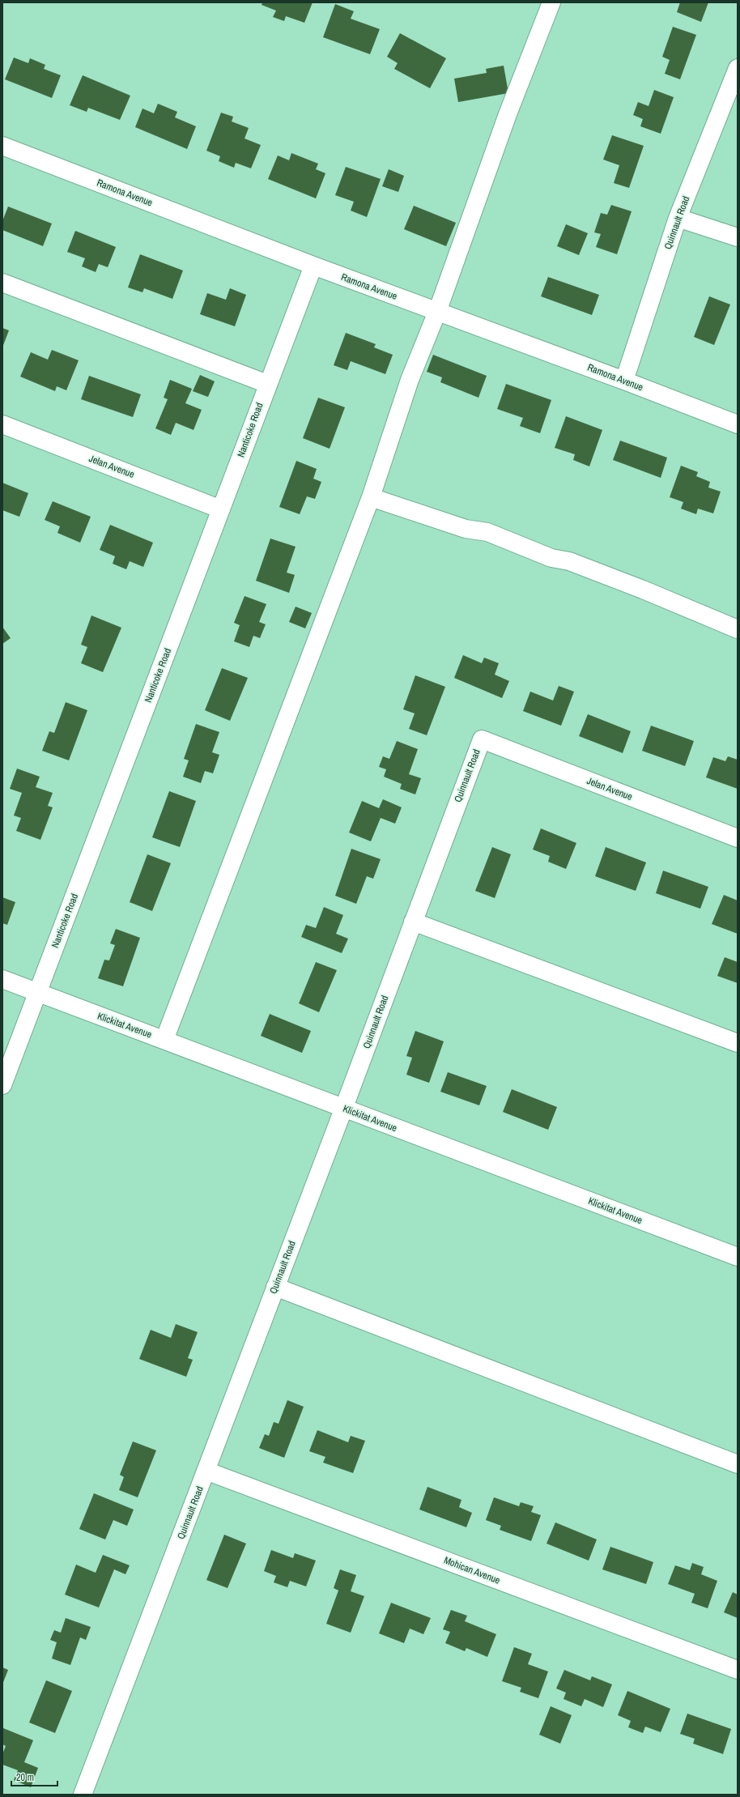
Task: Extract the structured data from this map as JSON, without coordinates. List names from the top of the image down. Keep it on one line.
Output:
{"streets":{"street":["Ramona Avenue","Quinnault Road","Nanticoke Road","Jelan Avenue","Klickitat Avenue","Mohican Avenue"]},"crossings":[["Ramona Avenue","Quinnault Road"],["Ramona Avenue","Nanticoke Road"],["Quinnault Road","Jelan Avenue"],["Quinnault Road","Klickitat Avenue"],["Quinnault Road","Mohican Avenue"],["Nanticoke Road","Jelan Avenue"],["Nanticoke Road","Klickitat Avenue"]],"scale_bar":"20 m"}
